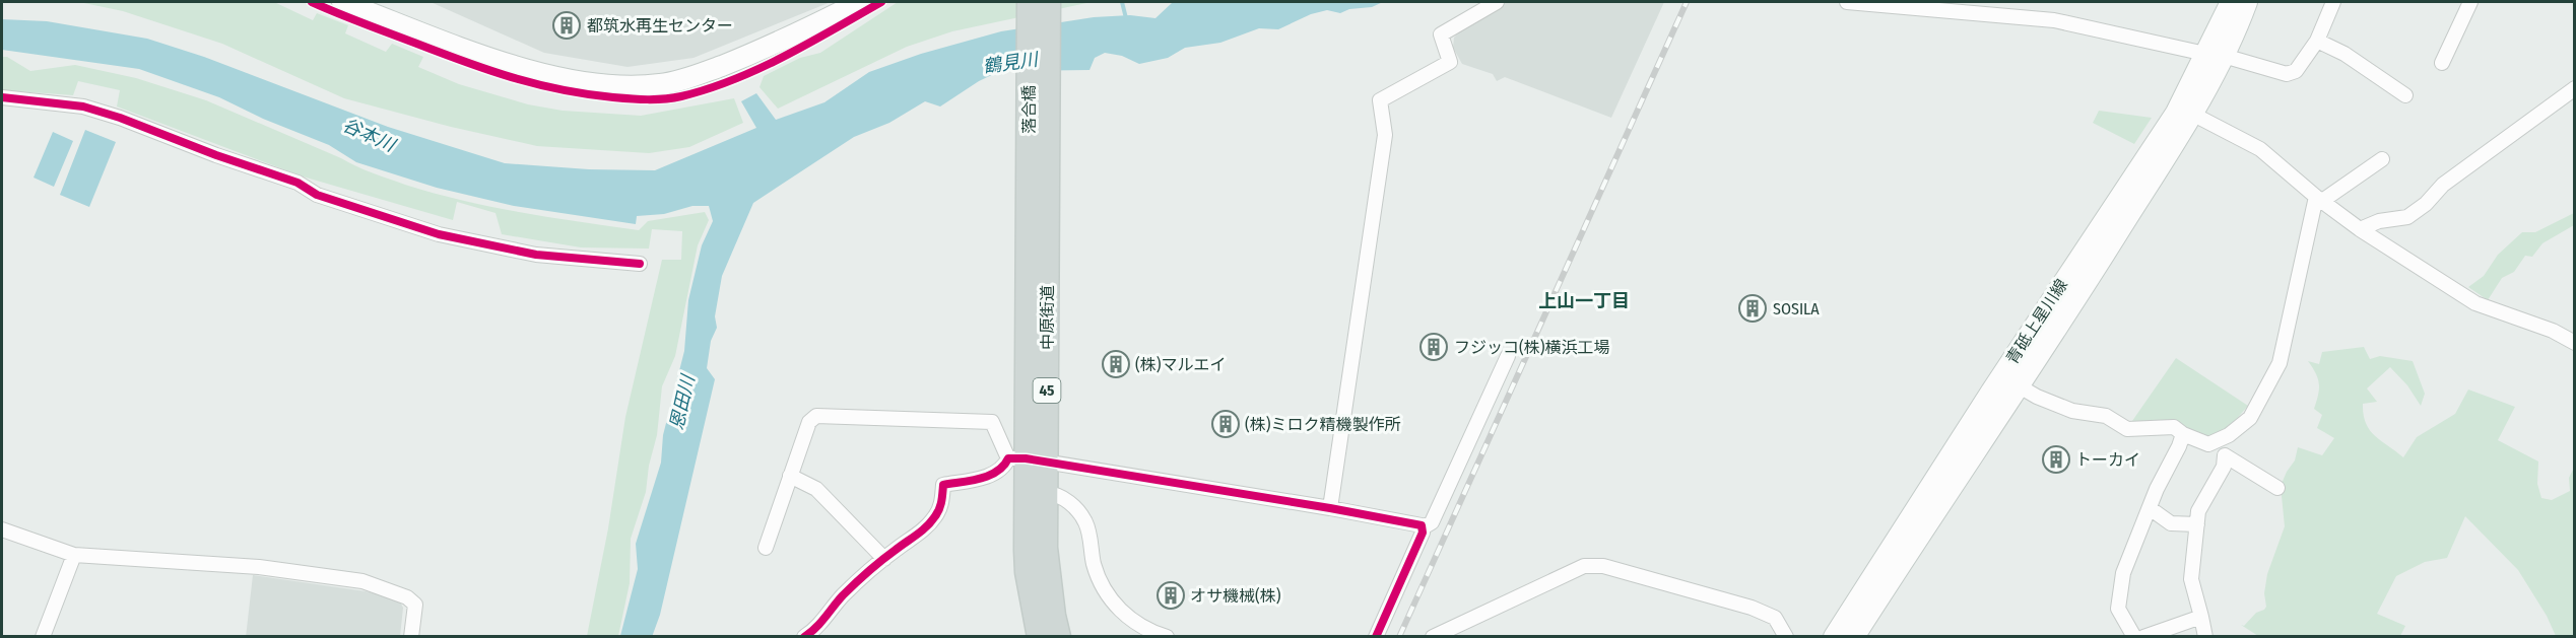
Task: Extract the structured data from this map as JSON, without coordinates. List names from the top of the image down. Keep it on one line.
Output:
{"streets":{"main road":["落合橋","中原街道","青砥上星川線","45"]},"crossings":[["落合橋","中原街道"]],"districts":["上山一丁目"],"water":["鶴見川","谷本川","恩田川"],"places":{"building":["都筑水再生センター","SOSILA","フジッコ(株)横浜工場","(株)マルエイ","(株)ミロク精機製作所","トーカイ","オサ機械(株)"]}}
